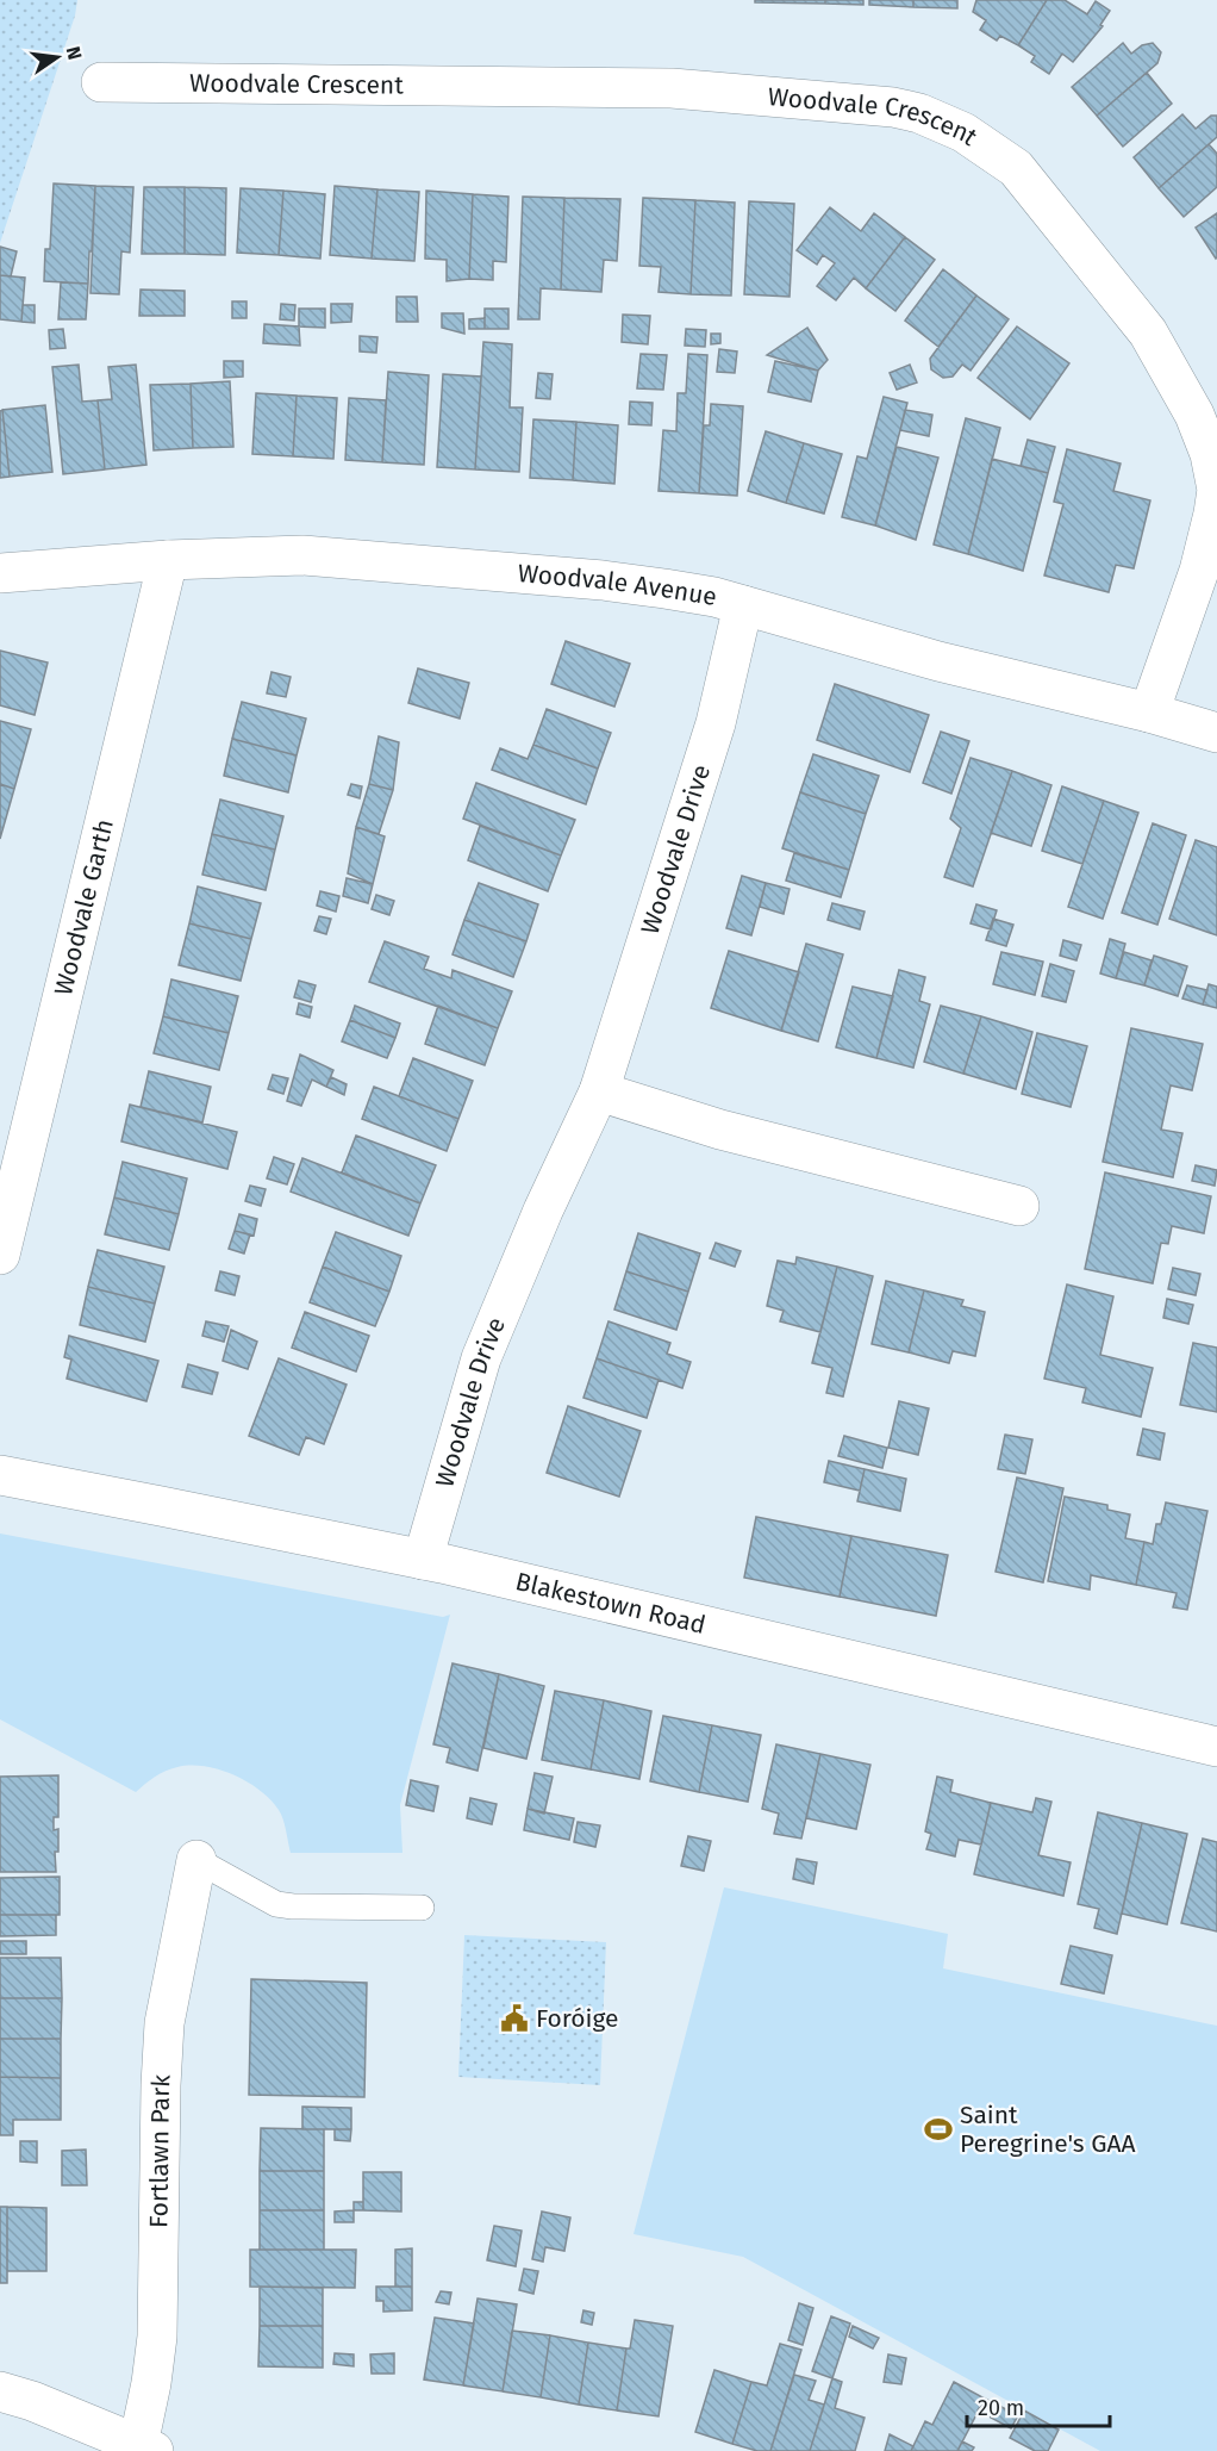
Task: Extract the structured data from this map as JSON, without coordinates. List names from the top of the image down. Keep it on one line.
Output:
{"streets":{"street":["Woodvale Crescent","Woodvale Avenue","Woodvale Drive","Woodvale Garth","Blakestown Road","Fortlawn Park"]},"crossings":[["Woodvale Crescent","Woodvale Avenue"],["Woodvale Avenue","Woodvale Drive"],["Woodvale Avenue","Woodvale Garth"],["Woodvale Drive","Blakestown Road"]],"places":{"public building":["Foróige"],"sports":["Saint Peregrine's GAA"]},"scale_bar":"20 m","north":"right"}
